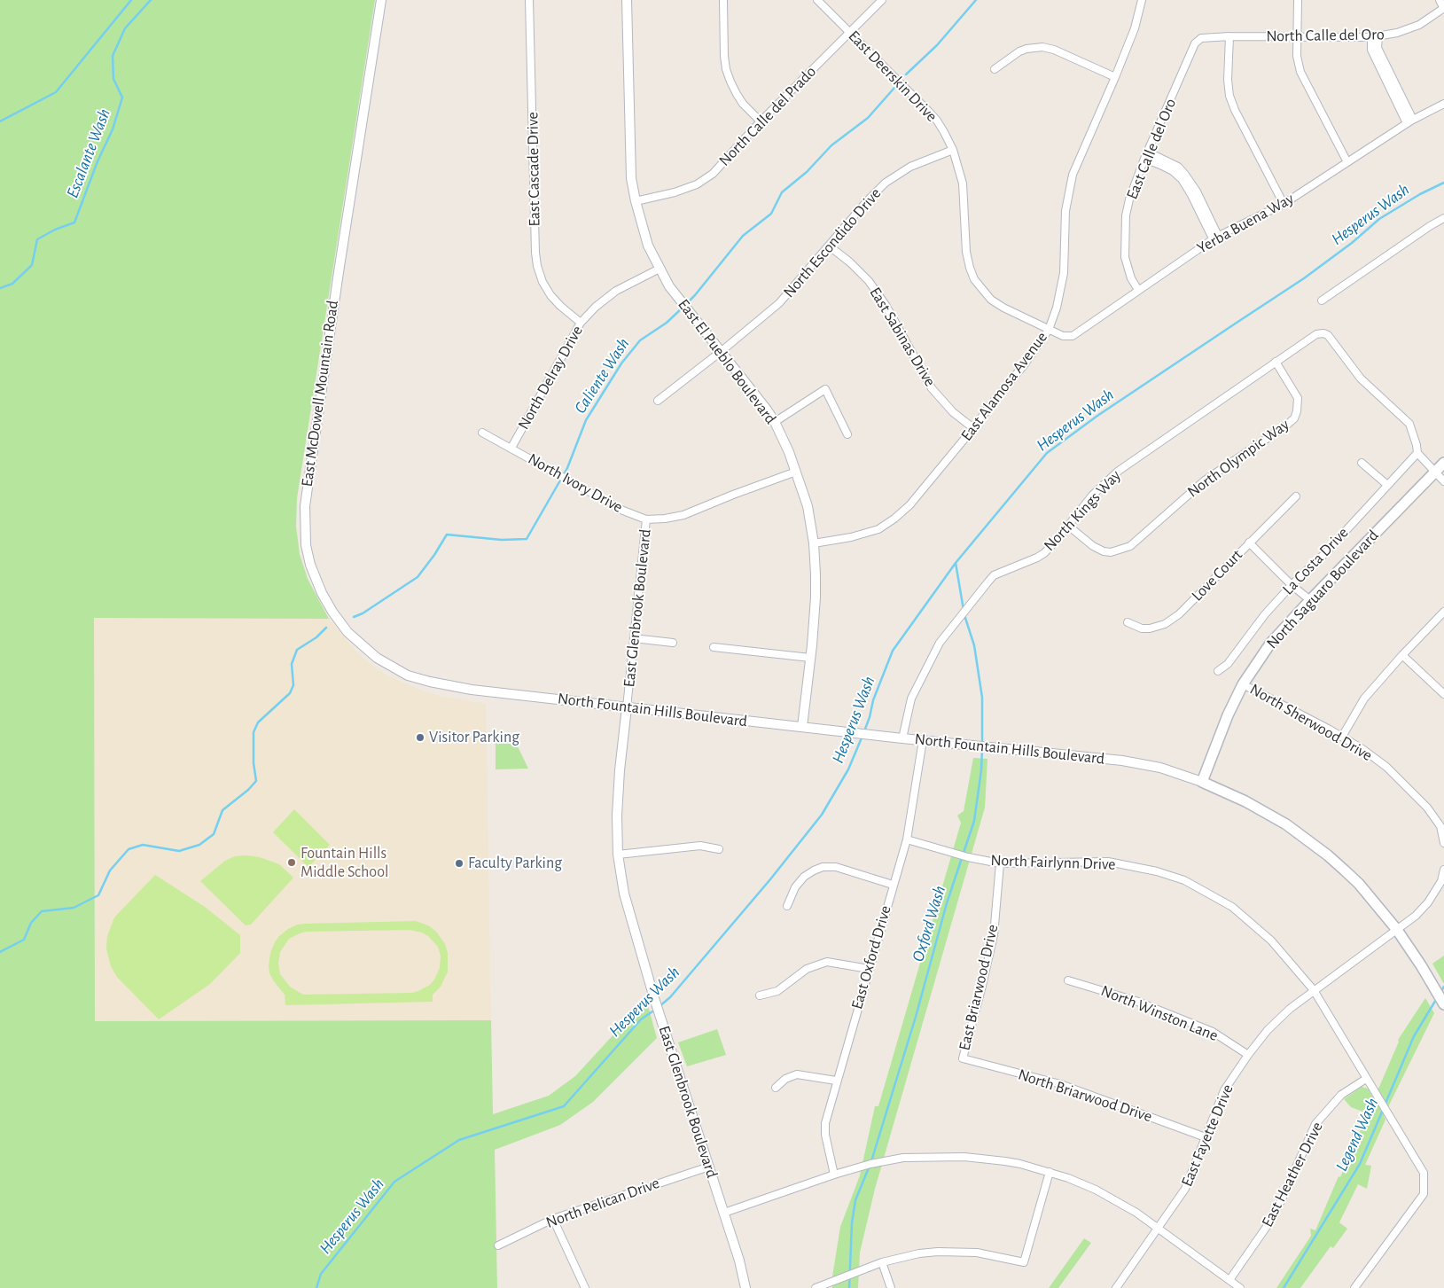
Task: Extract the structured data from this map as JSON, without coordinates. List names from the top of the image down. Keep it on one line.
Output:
{"streets":{"main road":["North Saguaro Boulevard","North Fountain Hills Boulevard"],"street":["North Calle del Oro","East Deerskin Drive","North Calle del Prado","East Calle del Oro","East Cascade Drive","Yerba Buena Way","North Escondido Drive","East Sabinas Drive","East El Pueblo Boulevard","North Delray Drive","East Alamosa Avenue","East McDowell Mountain Road","North Olympic Way","North Ivory Drive","North Kings Way","La Costa Drive","Love Court","East Glenbrook Boulevard","North Sherwood Drive","North Fairlynn Drive","East Oxford Drive","East Briarwood Drive","North Winston Lane","North Briarwood Drive","East Fayette Drive","East Heather Drive","North Pelican Drive"]},"crossings":[["North Calle del Oro","East Calle del Oro"],["East Deerskin Drive","North Calle del Prado"],["East Deerskin Drive","Yerba Buena Way"],["East Deerskin Drive","North Escondido Drive"],["East Deerskin Drive","East Alamosa Avenue"],["North Calle del Prado","East El Pueblo Boulevard"],["East Calle del Oro","Yerba Buena Way"],["East Cascade Drive","North Delray Drive"],["Yerba Buena Way","East Alamosa Avenue"],["North Escondido Drive","East Sabinas Drive"],["North Escondido Drive","East El Pueblo Boulevard"],["East Sabinas Drive","East Alamosa Avenue"],["East El Pueblo Boulevard","North Delray Drive"],["East El Pueblo Boulevard","East Alamosa Avenue"],["East El Pueblo Boulevard","North Ivory Drive"],["East El Pueblo Boulevard","North Fountain Hills Boulevard"],["North Delray Drive","North Ivory Drive"],["East McDowell Mountain Road","North Fountain Hills Boulevard"],["North Olympic Way","North Kings Way"],["North Ivory Drive","East Glenbrook Boulevard"],["North Kings Way","La Costa Drive"],["North Kings Way","North Fountain Hills Boulevard"],["North Saguaro Boulevard","North Fountain Hills Boulevard"],["North Saguaro Boulevard","North Sherwood Drive"],["East Glenbrook Boulevard","North Fountain Hills Boulevard"],["East Glenbrook Boulevard","North Pelican Drive"],["North Fountain Hills Boulevard","East Oxford Drive"],["North Fountain Hills Boulevard","East Fayette Drive"],["North Fairlynn Drive","East Oxford Drive"],["North Fairlynn Drive","East Briarwood Drive"],["North Fairlynn Drive","East Fayette Drive"],["North Fairlynn Drive","East Heather Drive"],["East Briarwood Drive","North Briarwood Drive"],["North Winston Lane","East Fayette Drive"],["North Briarwood Drive","East Fayette Drive"]],"water":["Escalante Wash","Hesperus Wash","Caliente Wash","Oxford Wash","Legend Wash"],"places":["Visitor Parking","Fountain Hills Middle School","Faculty Parking"]}
